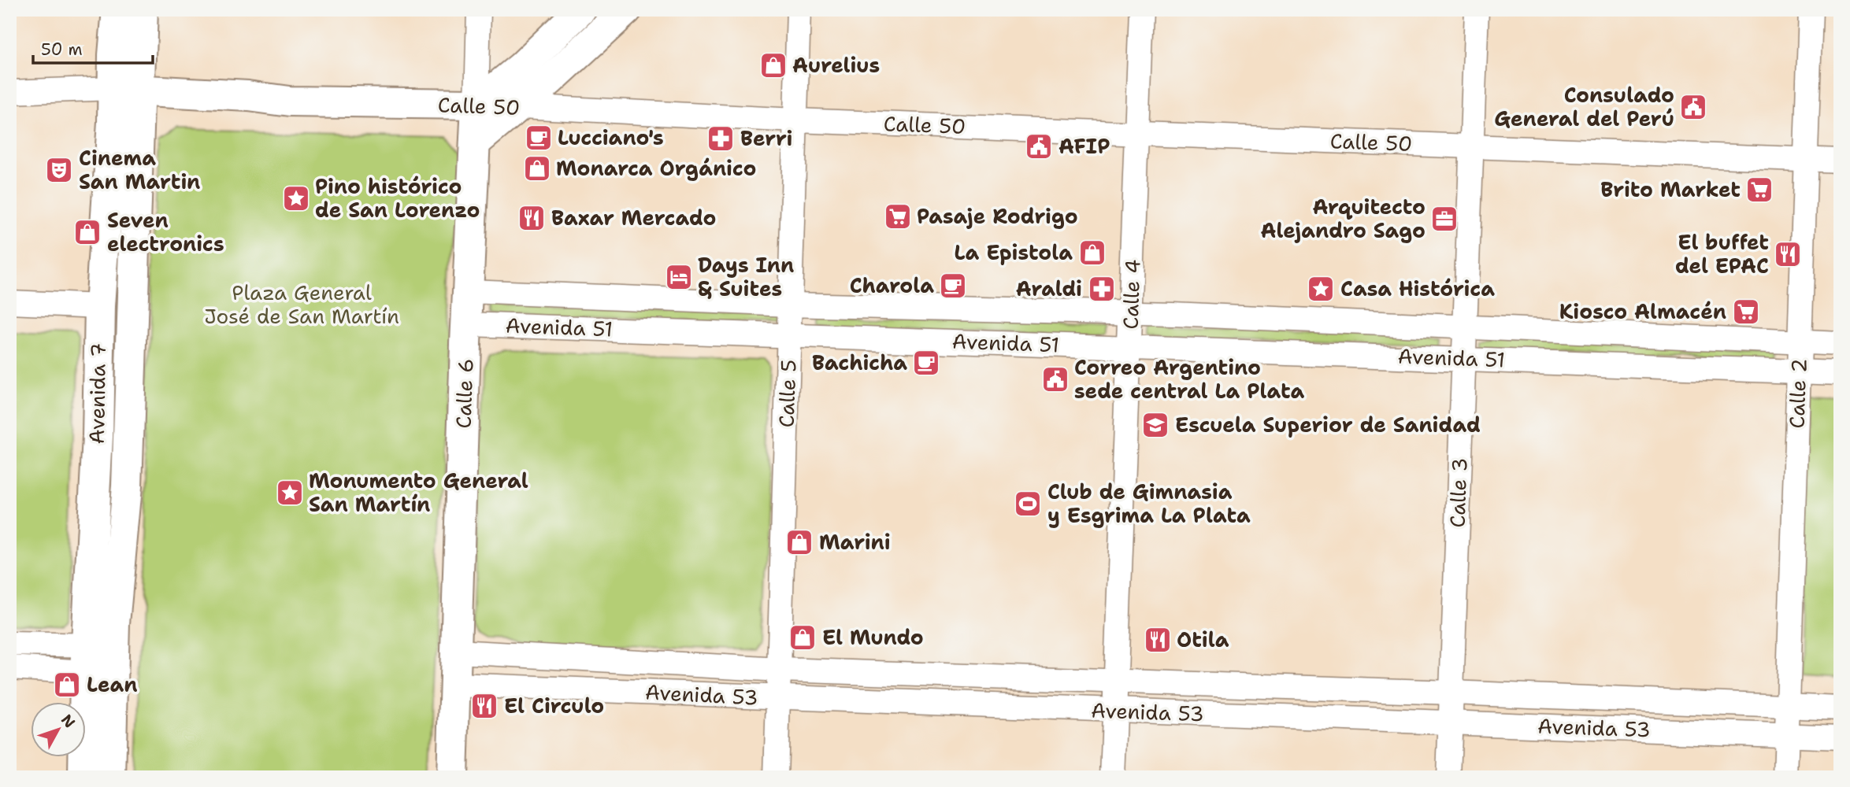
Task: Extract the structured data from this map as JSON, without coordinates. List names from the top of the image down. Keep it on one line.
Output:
{"streets":{"main road":["Calle 50","Avenida 7","Calle 6"],"street":["Calle 4","Avenida 51","Calle 5","Calle 2","Calle 3","Avenida 53"]},"crossings":[["Calle 50","Calle 4"],["Calle 50","Avenida 7"],["Calle 50","Calle 6"],["Calle 50","Calle 5"],["Calle 50","Calle 2"],["Calle 50","Calle 3"],["Calle 4","Avenida 51"],["Calle 4","Avenida 53"],["Avenida 51","Calle 6"],["Avenida 51","Calle 5"],["Avenida 51","Calle 2"],["Avenida 51","Calle 3"],["Calle 6","Avenida 53"],["Calle 5","Avenida 53"],["Calle 2","Avenida 53"],["Calle 3","Avenida 53"]],"parks":["Plaza General José de San Martín"],"places":{"shop":["Aurelius","Monarca Orgánico","Seven electronics","La Epistola","Marini","El Mundo","Lean"],"public building":["Consulado General del Perú","AFIP","Correo Argentino sede central La Plata"],"cafe":["Lucciano's","Charola","Bachicha"],"pharmacy":["Berri","Araldi"],"theatre":["Cinema San Martin"],"supermarket":["Brito Market","Pasaje Rodrigo","Kiosco Almacén"],"place":["Pino histórico de San Lorenzo","Casa Histórica","Monumento General San Martín"],"restaurant":["Baxar Mercado","El buffet del EPAC","Otila","El Circulo"],"office":["Arquitecto Alejandro Sago"],"hotel":["Days Inn & Suites"],"school or university":["Escuela Superior de Sanidad"],"sports":["Club de Gimnasia y Esgrima La Plata"]},"scale_bar":"50 m","north":"top right"}
